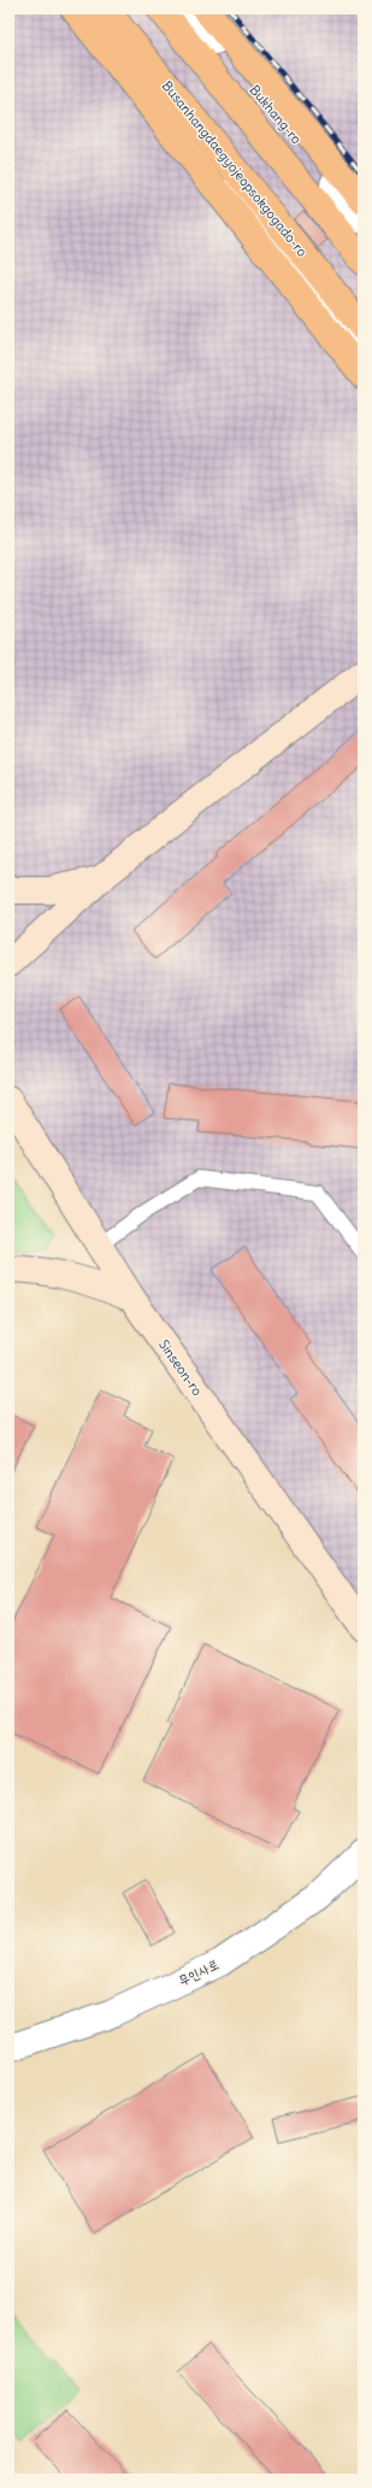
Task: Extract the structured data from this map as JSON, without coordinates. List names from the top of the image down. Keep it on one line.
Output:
{"streets":{"highway":["Busanhangdaegyojeopsokgogado-ro"],"main road":["Sinseon-ro"],"street":["Bukhang-ro","무인사로"]}}
